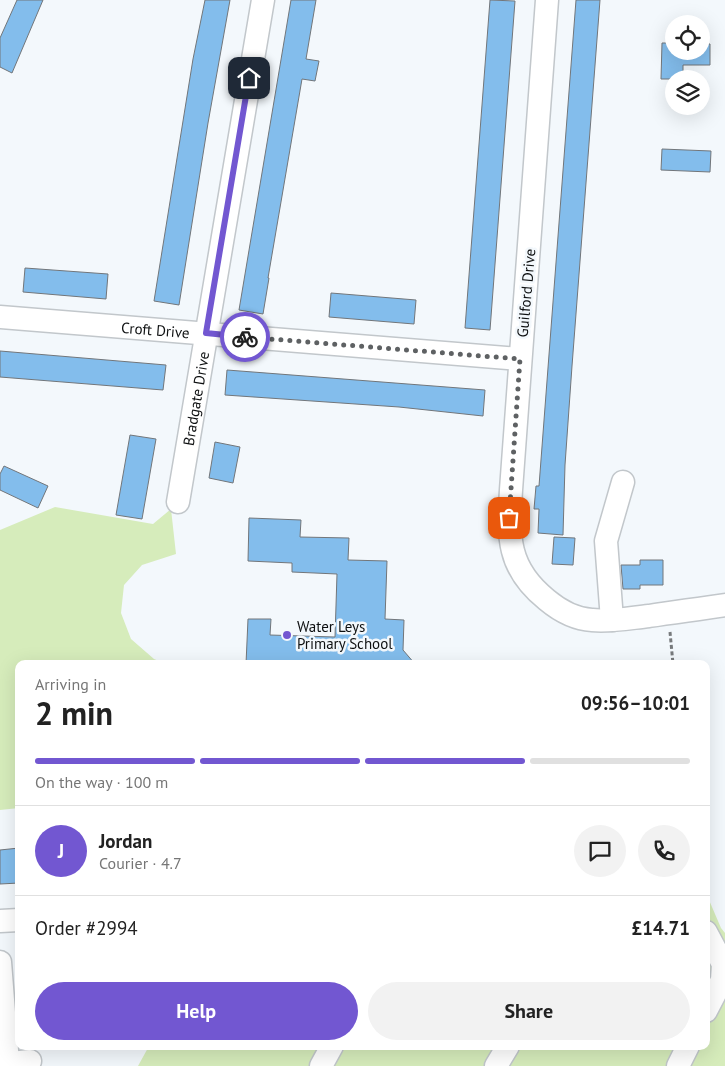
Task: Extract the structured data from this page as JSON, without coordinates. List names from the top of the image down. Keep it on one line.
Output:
{"streets":{"street":["Guilford Drive","Croft Drive","Bradgate Drive"]},"crossings":[["Guilford Drive","Croft Drive"],["Croft Drive","Bradgate Drive"]],"places":["Water Leys Primary School"],"page":{"heading":["2 min","Arriving in","09:56–10:01"],"panel":["Jordan","Courier · 4.7","Order #2994","£14.71"],"bar":"On the way · 100 m","round":"J","buttons":["Help","Share"]}}
